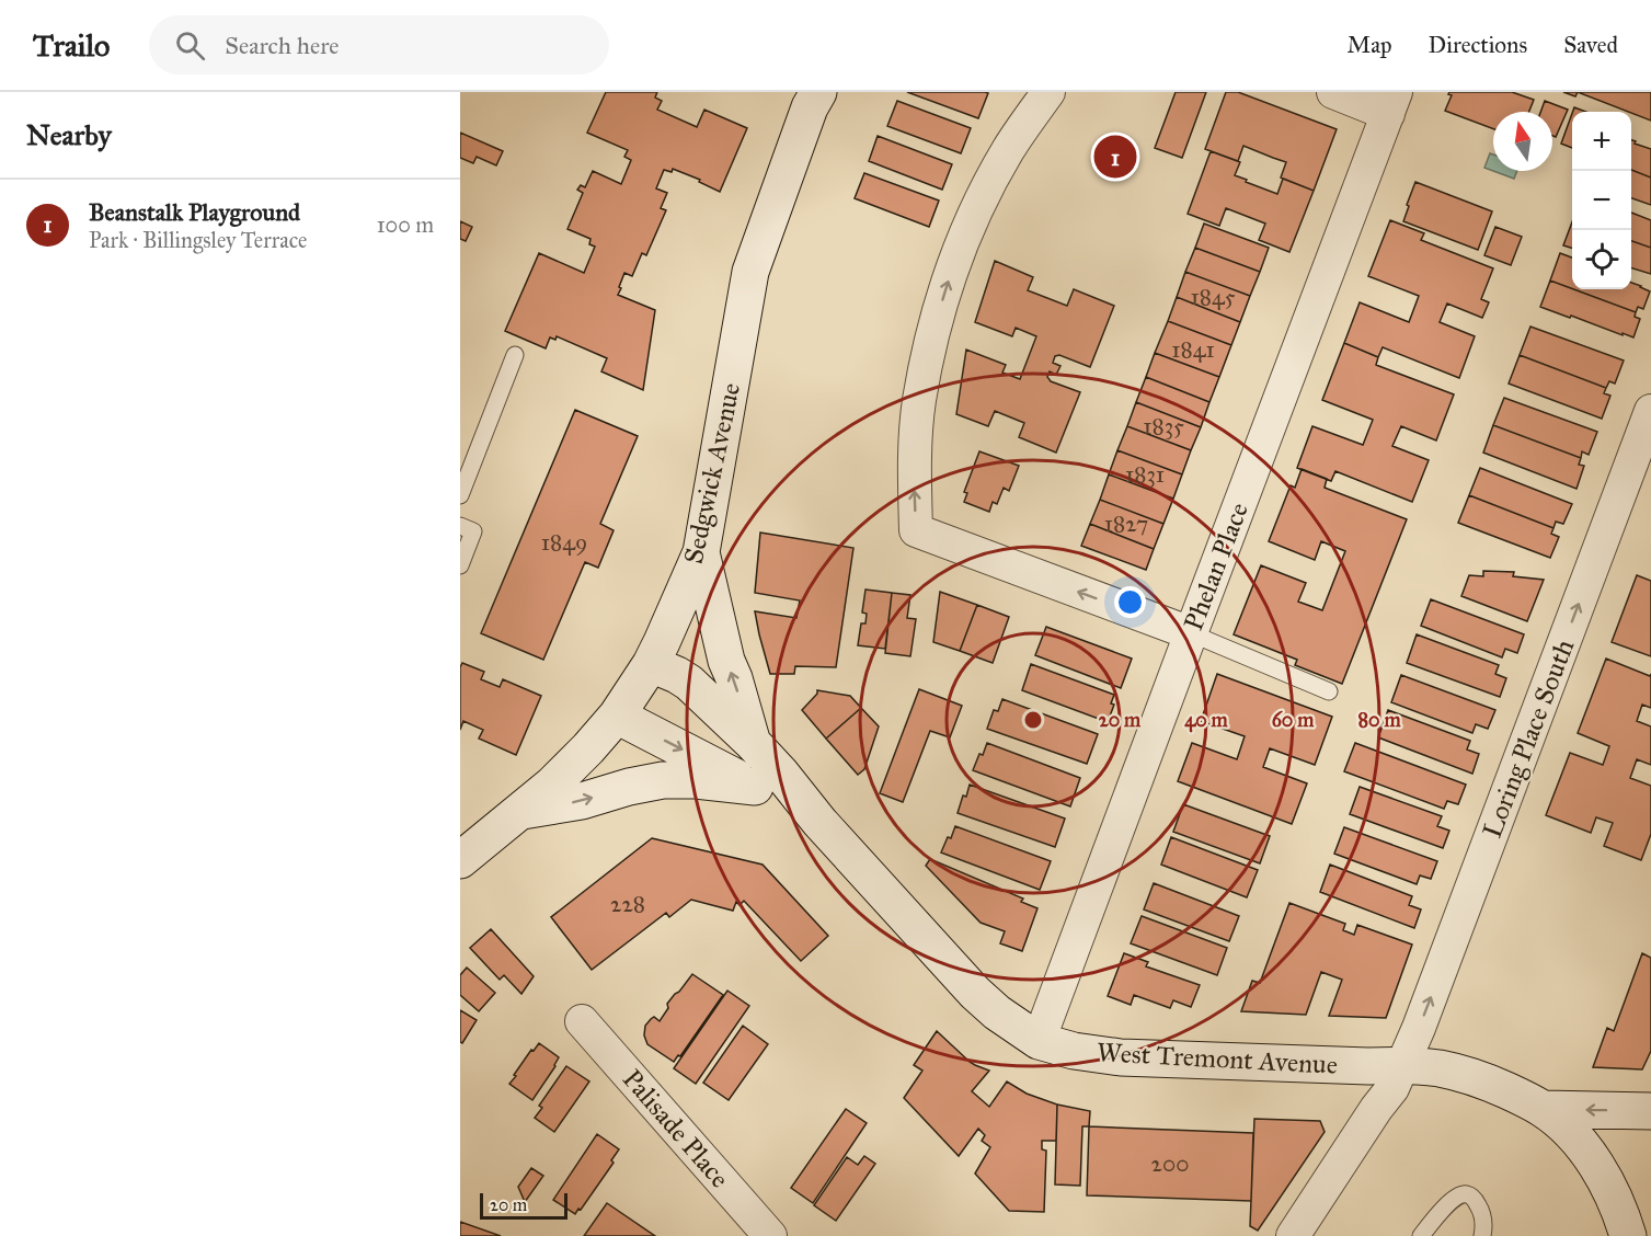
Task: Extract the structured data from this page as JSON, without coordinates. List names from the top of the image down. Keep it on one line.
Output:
{"streets":{"main road":["Sedgwick Avenue","West Tremont Avenue"],"street":["Phelan Place","Loring Place South","Palisade Place"]},"crossings":[["Sedgwick Avenue","West Tremont Avenue"],["Phelan Place","West Tremont Avenue"],["Loring Place South","West Tremont Avenue"]],"one_way":["Loring Place South"],"house_numbers":["1845","1841","1835","1831","1827","1849","228","200"],"scale_bar":"20 m","north":"top","page":{"header":"Trailo","search":"Search here","nav":["Map","Directions","Saved"],"heading":"Nearby","map_buttons":["+","−"],"pins":"1","list":[{"mark":"1","name":"Beanstalk Playground","note":"Park · Billingsley Terrace","value":"100 m"}],"scale":"20 m"},"rings":["20 m","40 m","60 m","80 m"]}
